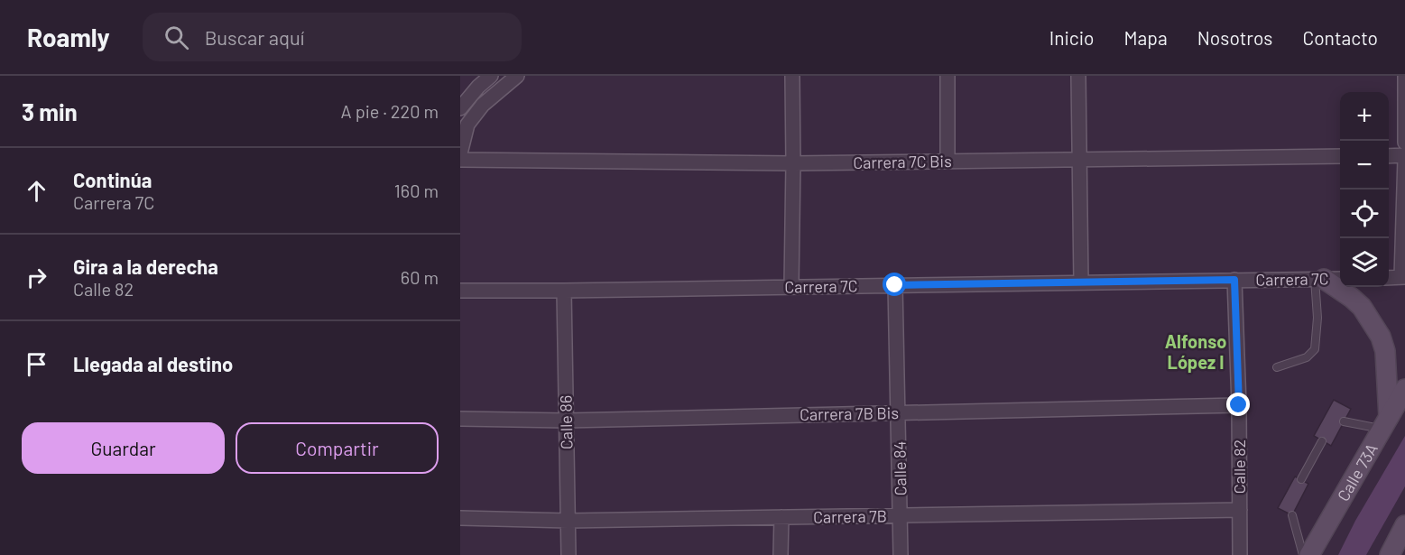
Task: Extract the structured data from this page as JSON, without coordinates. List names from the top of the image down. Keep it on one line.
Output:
{"streets":{"main road":["Calle 73A"],"street":["Carrera 7C Bis","Carrera 7C","Carrera 7B Bis","Calle 86","Calle 82","Calle 84","Carrera 7B"]},"crossings":[["Carrera 7C","Calle 86"],["Carrera 7C","Calle 82"],["Carrera 7C","Calle 84"],["Carrera 7B Bis","Calle 86"],["Carrera 7B Bis","Calle 82"],["Carrera 7B Bis","Calle 84"],["Calle 86","Carrera 7B"],["Calle 82","Carrera 7B"],["Calle 84","Carrera 7B"]],"districts":["Alfonso López I"],"page":{"header":"Roamly","search":"Buscar aquí","nav":["Inicio","Mapa","Nosotros","Contacto"],"heading":["3 min","A pie · 220 m"],"map_buttons":["+","−"],"list":[["Continúa","Carrera 7C","160 m"],["Gira a la derecha","Calle 82","60 m"],"Llegada al destino"],"buttons":["Guardar","Compartir"]}}
